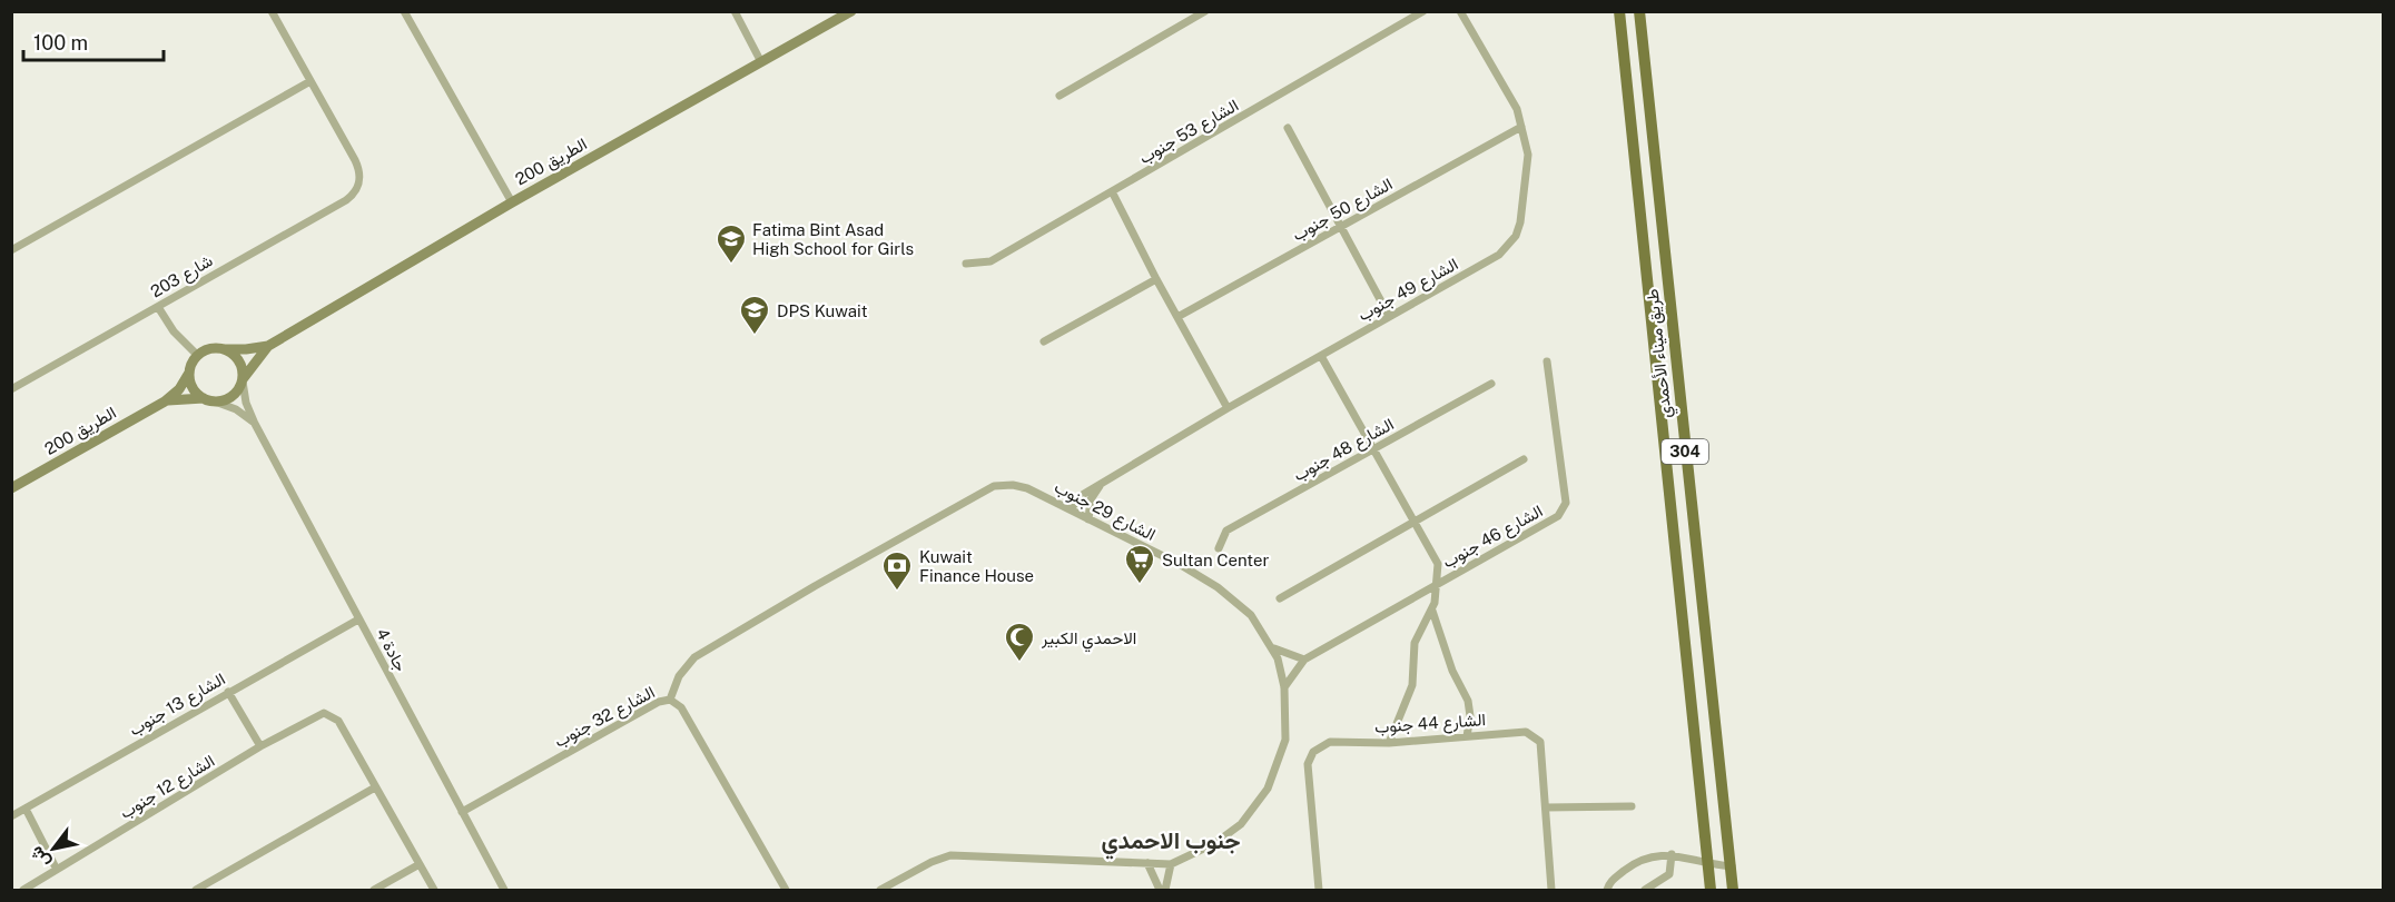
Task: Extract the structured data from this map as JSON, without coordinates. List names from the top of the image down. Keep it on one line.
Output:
{"streets":{"main road":["الطريق 200","طريق ميناء الأحمدي","304"],"street":["الشارع 53 جنوب","الشارع 50 جنوب","شارع 203","الشارع 49 جنوب","الشارع 48 جنوب","الشارع 29 جنوب","الشارع 46 جنوب","جادة 4","الشارع 13 جنوب","الشارع 32 جنوب","الشارع 44 جنوب","الشارع 12 جنوب"]},"crossings":[["الطريق 200","جادة 4"],["الشارع 50 جنوب","الشارع 49 جنوب"],["الشارع 49 جنوب","الشارع 29 جنوب"],["الشارع 29 جنوب","الشارع 46 جنوب"],["الشارع 29 جنوب","الشارع 32 جنوب"],["جادة 4","الشارع 13 جنوب"],["جادة 4","الشارع 32 جنوب"]],"districts":["جنوب الاحمدي"],"places":{"school or university":["Fatima Bint Asad High School for Girls","DPS Kuwait"],"supermarket":["Sultan Center"],"bank":["Kuwait Finance House"],"mosque":["الاحمدي الكبير"]},"scale_bar":"100 m","north":"bottom left"}
